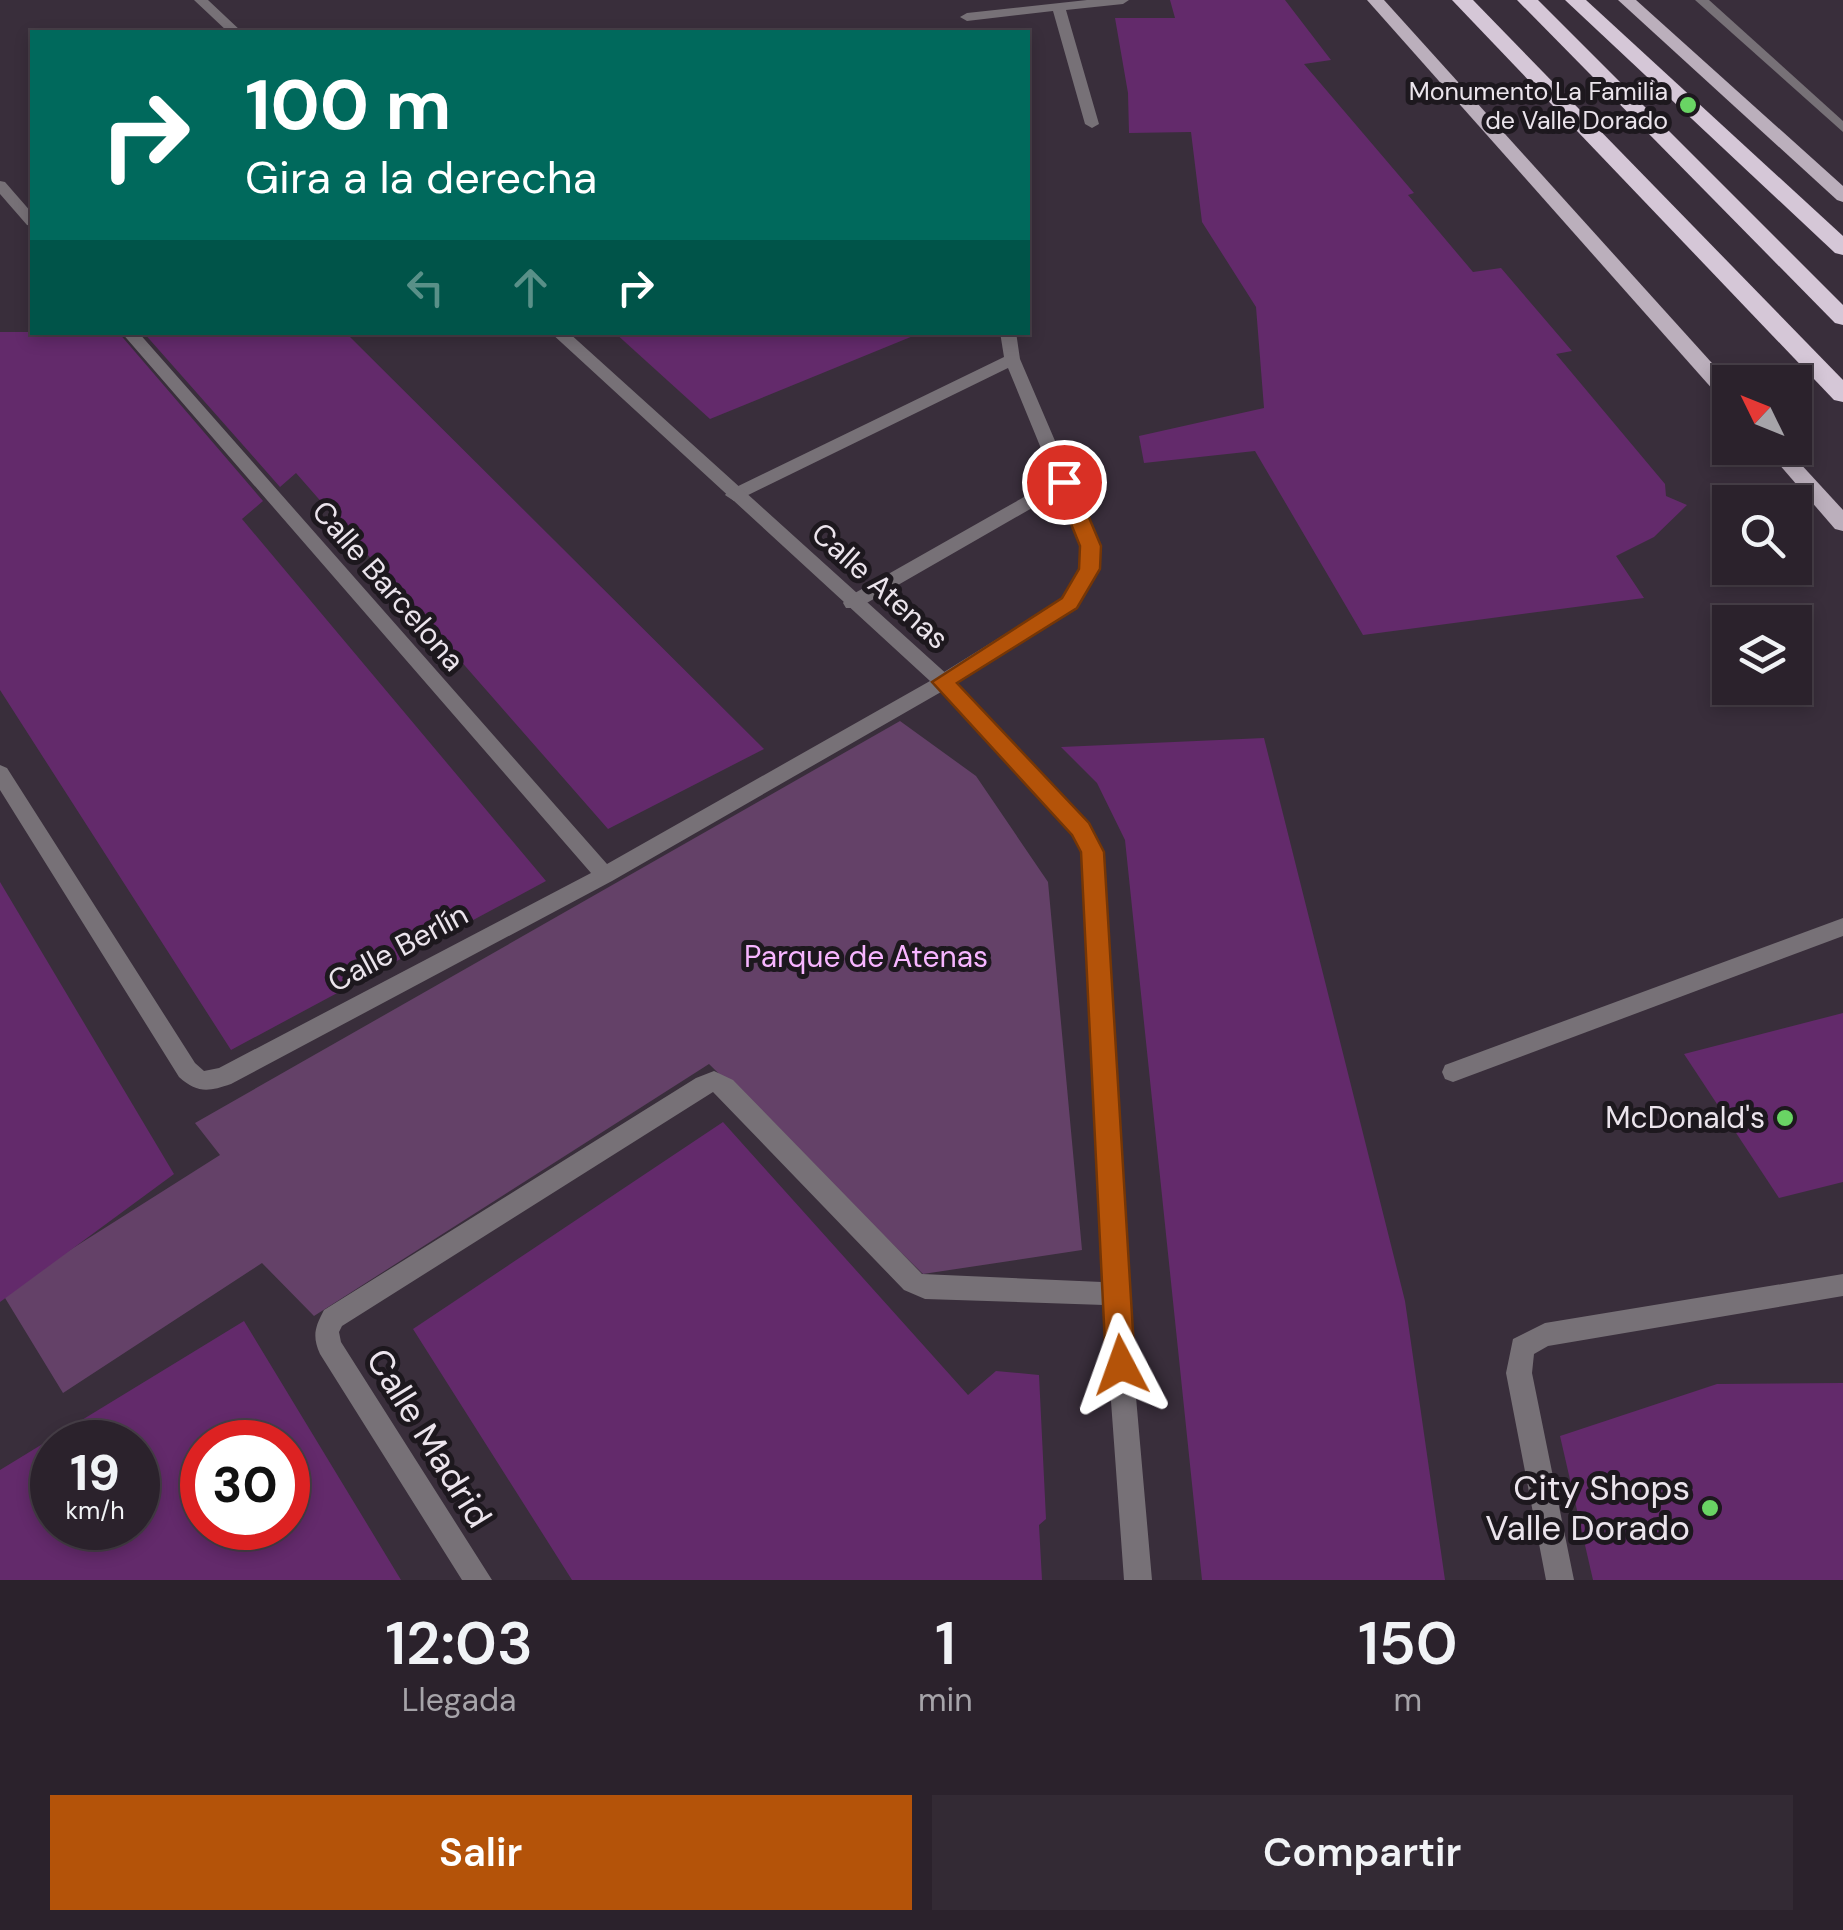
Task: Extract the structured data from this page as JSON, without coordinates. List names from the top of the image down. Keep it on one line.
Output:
{"streets":{"street":["Calle Barcelona","Calle Atenas","Calle Berlín","Calle Madrid"]},"crossings":[["Calle Barcelona","Calle Berlín"],["Calle Atenas","Calle Berlín"],["Calle Atenas","Calle Madrid"]],"parks":["Parque de Atenas"],"places":["Monumento La Familia de Valle Dorado","McDonald's","City Shops Valle Dorado"],"north":"top left","page":{"turn":["100 m","Gira a la derecha"],"speed":"19 km/h","limit":"30","eta":["12:03","Llegada","1","min","150","m"],"buttons":["Salir","Compartir"]}}
